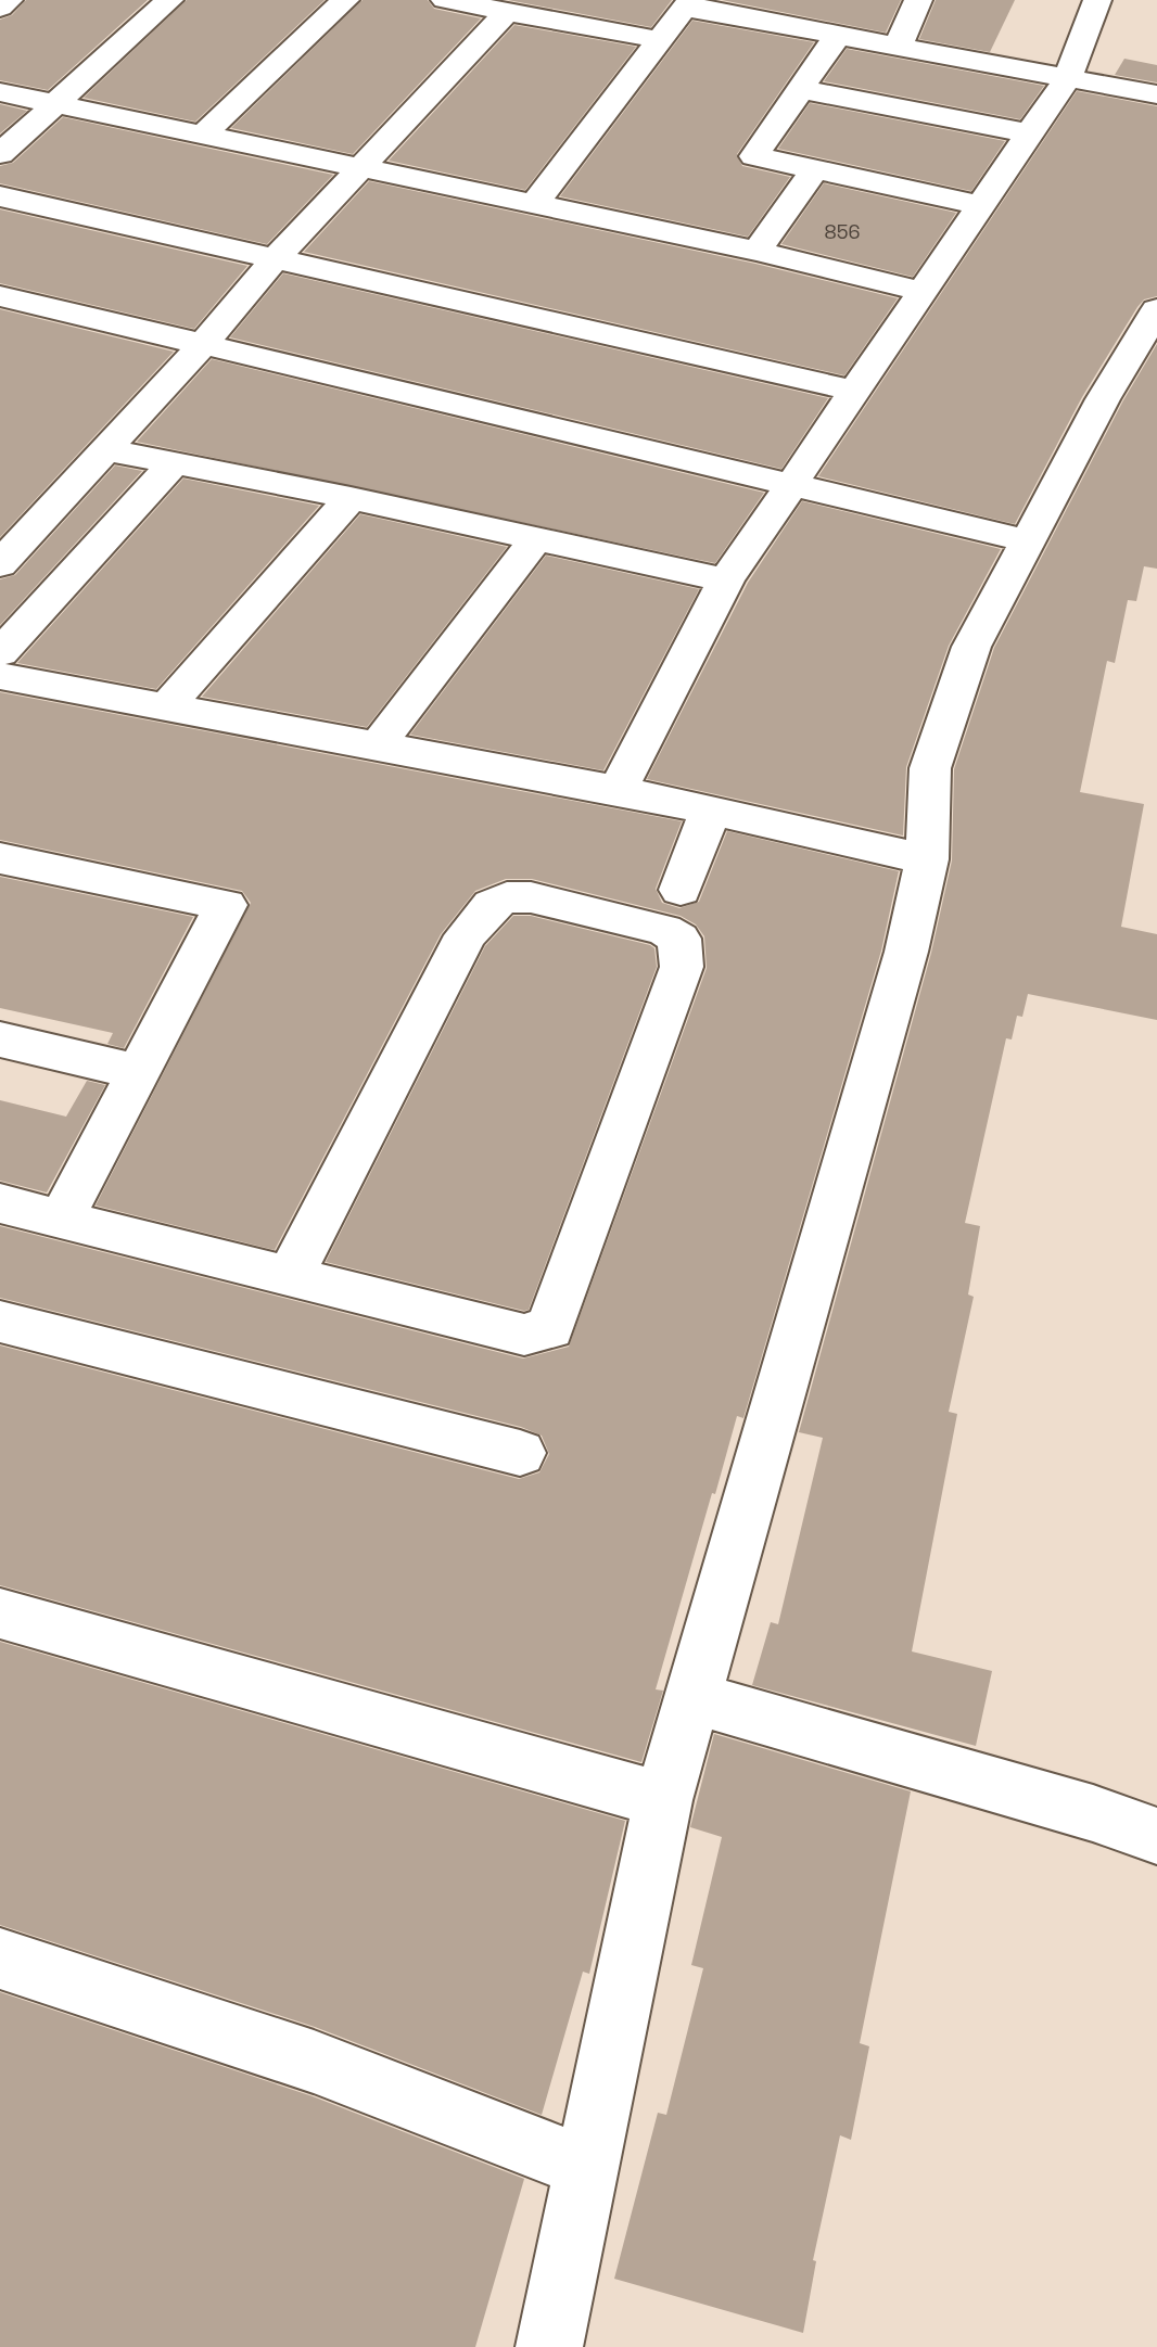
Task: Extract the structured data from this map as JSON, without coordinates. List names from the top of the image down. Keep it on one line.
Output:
{"house_numbers":["856"]}
